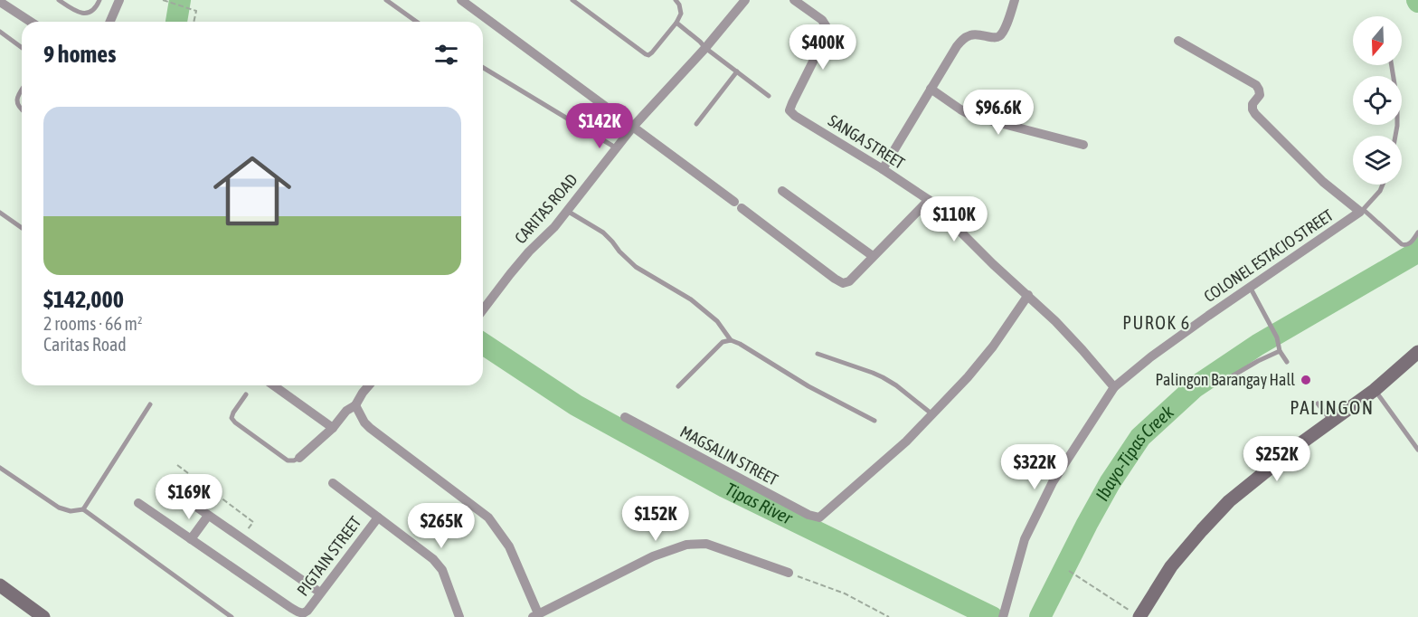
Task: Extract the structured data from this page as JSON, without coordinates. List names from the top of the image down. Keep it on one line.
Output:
{"streets":{"street":["SANGA STREET","CARITAS ROAD","COLONEL ESTACIO STREET","MAGSALIN STREET","PIGTAIN STREET"]},"crossings":[["SANGA STREET","COLONEL ESTACIO STREET"]],"districts":["PUROK 6","PALINGON"],"water":["Ibayo-Tipas Creek","Tipas River"],"places":["Palingon Barangay Hall"],"north":"bottom","page":{"heading":"9 homes","price":["$400K","$96.6K","$142K","$110K","$252K","$322K","$169K","$152K","$265K"],"list":[{"name":"$142,000","note":"2 rooms · 66 m² · Caritas Road"}]}}
